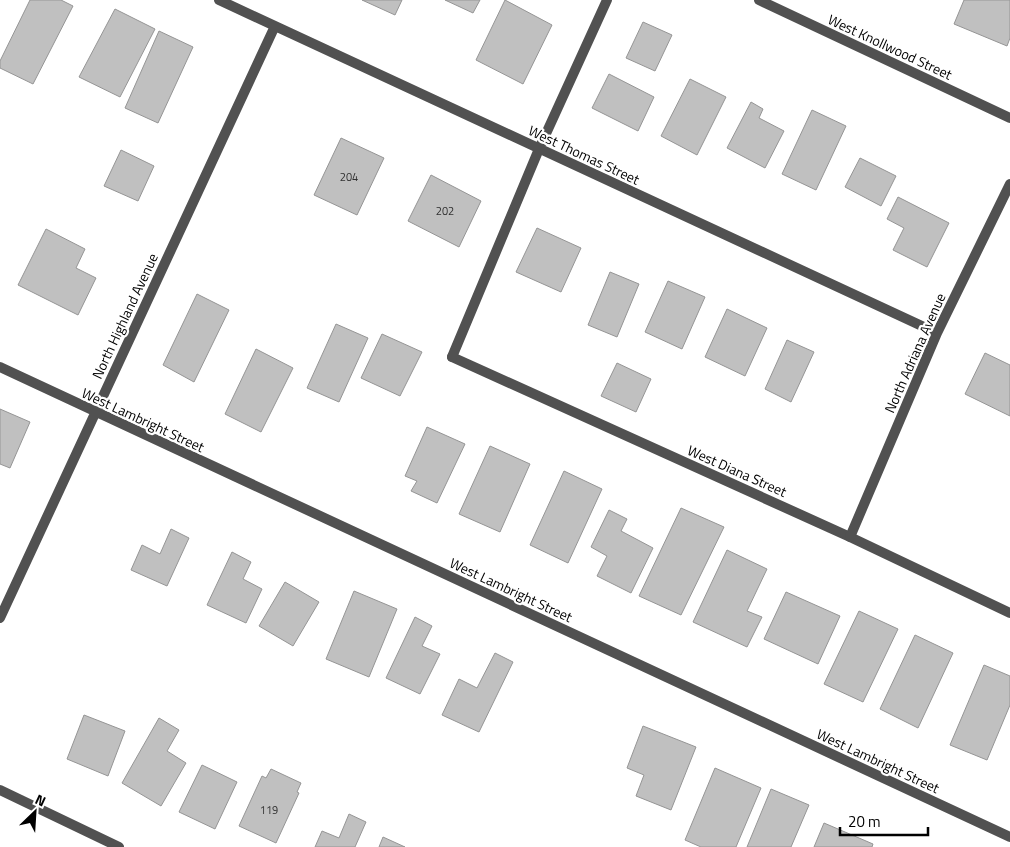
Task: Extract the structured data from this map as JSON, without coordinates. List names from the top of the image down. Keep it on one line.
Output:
{"streets":{"street":["West Knollwood Street","West Thomas Street","North Highland Avenue","North Adriana Avenue","West Lambright Street","West Diana Street"]},"crossings":[["West Thomas Street","North Highland Avenue"],["West Thomas Street","North Adriana Avenue"],["West Thomas Street","West Diana Street"],["North Highland Avenue","West Lambright Street"],["North Adriana Avenue","West Diana Street"]],"house_numbers":["204","202","119"],"scale_bar":"20 m","north":"top right"}
